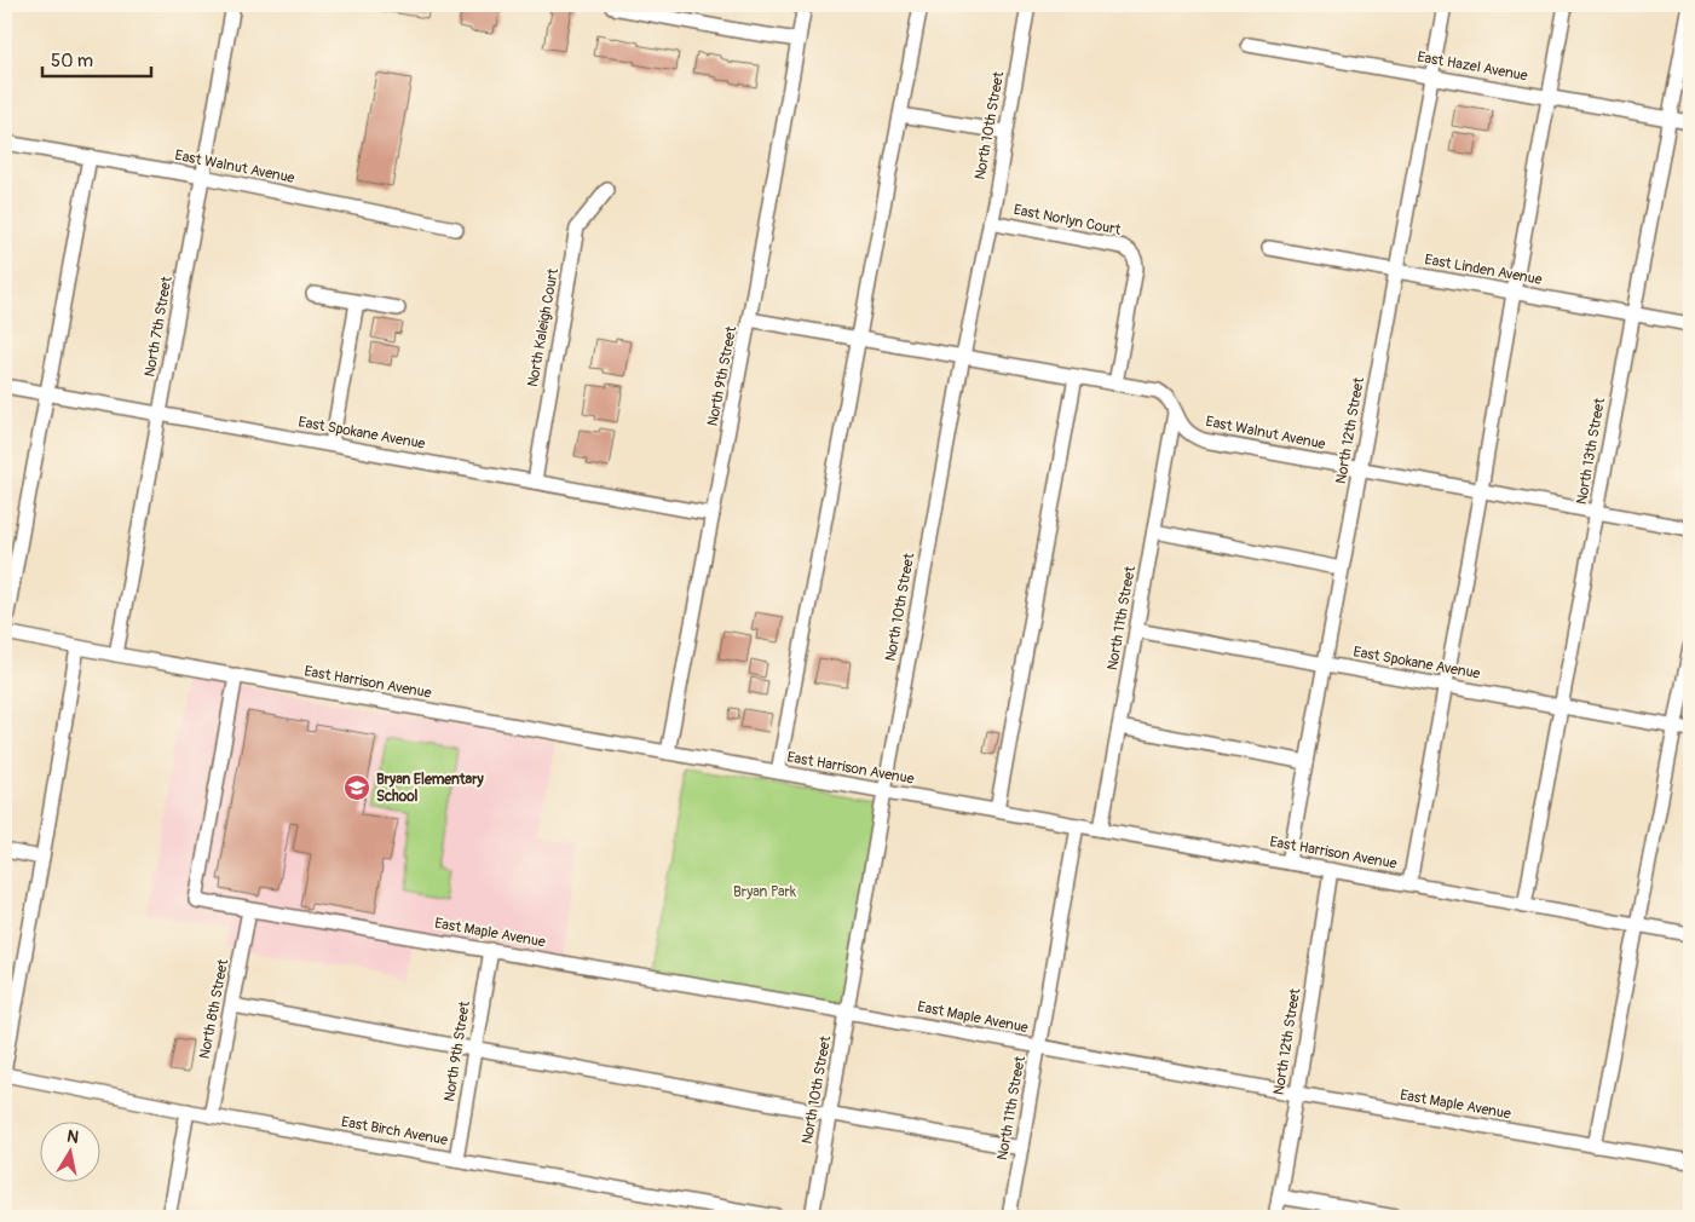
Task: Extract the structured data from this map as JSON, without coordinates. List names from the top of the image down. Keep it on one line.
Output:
{"streets":{"street":["East Hazel Avenue","North 10th Street","East Walnut Avenue","East Norlyn Court","East Linden Avenue","North 7th Street","North Kaleigh Court","North 9th Street","North 12th Street","East Spokane Avenue","North 13th Street","North 11th Street","East Harrison Avenue","East Maple Avenue","North 8th Street","East Birch Avenue"]},"crossings":[["East Hazel Avenue","North 12th Street"],["East Hazel Avenue","North 13th Street"],["North 10th Street","East Walnut Avenue"],["North 10th Street","East Norlyn Court"],["North 10th Street","East Harrison Avenue"],["North 10th Street","East Maple Avenue"],["East Walnut Avenue","East Norlyn Court"],["East Walnut Avenue","North 7th Street"],["East Walnut Avenue","North 9th Street"],["East Walnut Avenue","North 12th Street"],["East Walnut Avenue","North 13th Street"],["East Walnut Avenue","North 11th Street"],["East Linden Avenue","North 12th Street"],["East Linden Avenue","North 13th Street"],["North 7th Street","East Spokane Avenue"],["North 7th Street","East Harrison Avenue"],["North Kaleigh Court","East Spokane Avenue"],["North 9th Street","East Spokane Avenue"],["North 9th Street","East Harrison Avenue"],["North 9th Street","East Maple Avenue"],["North 9th Street","East Birch Avenue"],["North 12th Street","East Spokane Avenue"],["North 12th Street","East Harrison Avenue"],["North 12th Street","East Maple Avenue"],["East Spokane Avenue","North 13th Street"],["East Spokane Avenue","North 11th Street"],["North 13th Street","East Harrison Avenue"],["North 11th Street","East Harrison Avenue"],["North 11th Street","East Maple Avenue"],["East Harrison Avenue","East Maple Avenue"],["East Maple Avenue","North 8th Street"],["North 8th Street","East Birch Avenue"]],"parks":["Bryan Park"],"places":{"school or university":["Bryan Elementary School"]},"scale_bar":"50 m","north":"top"}
